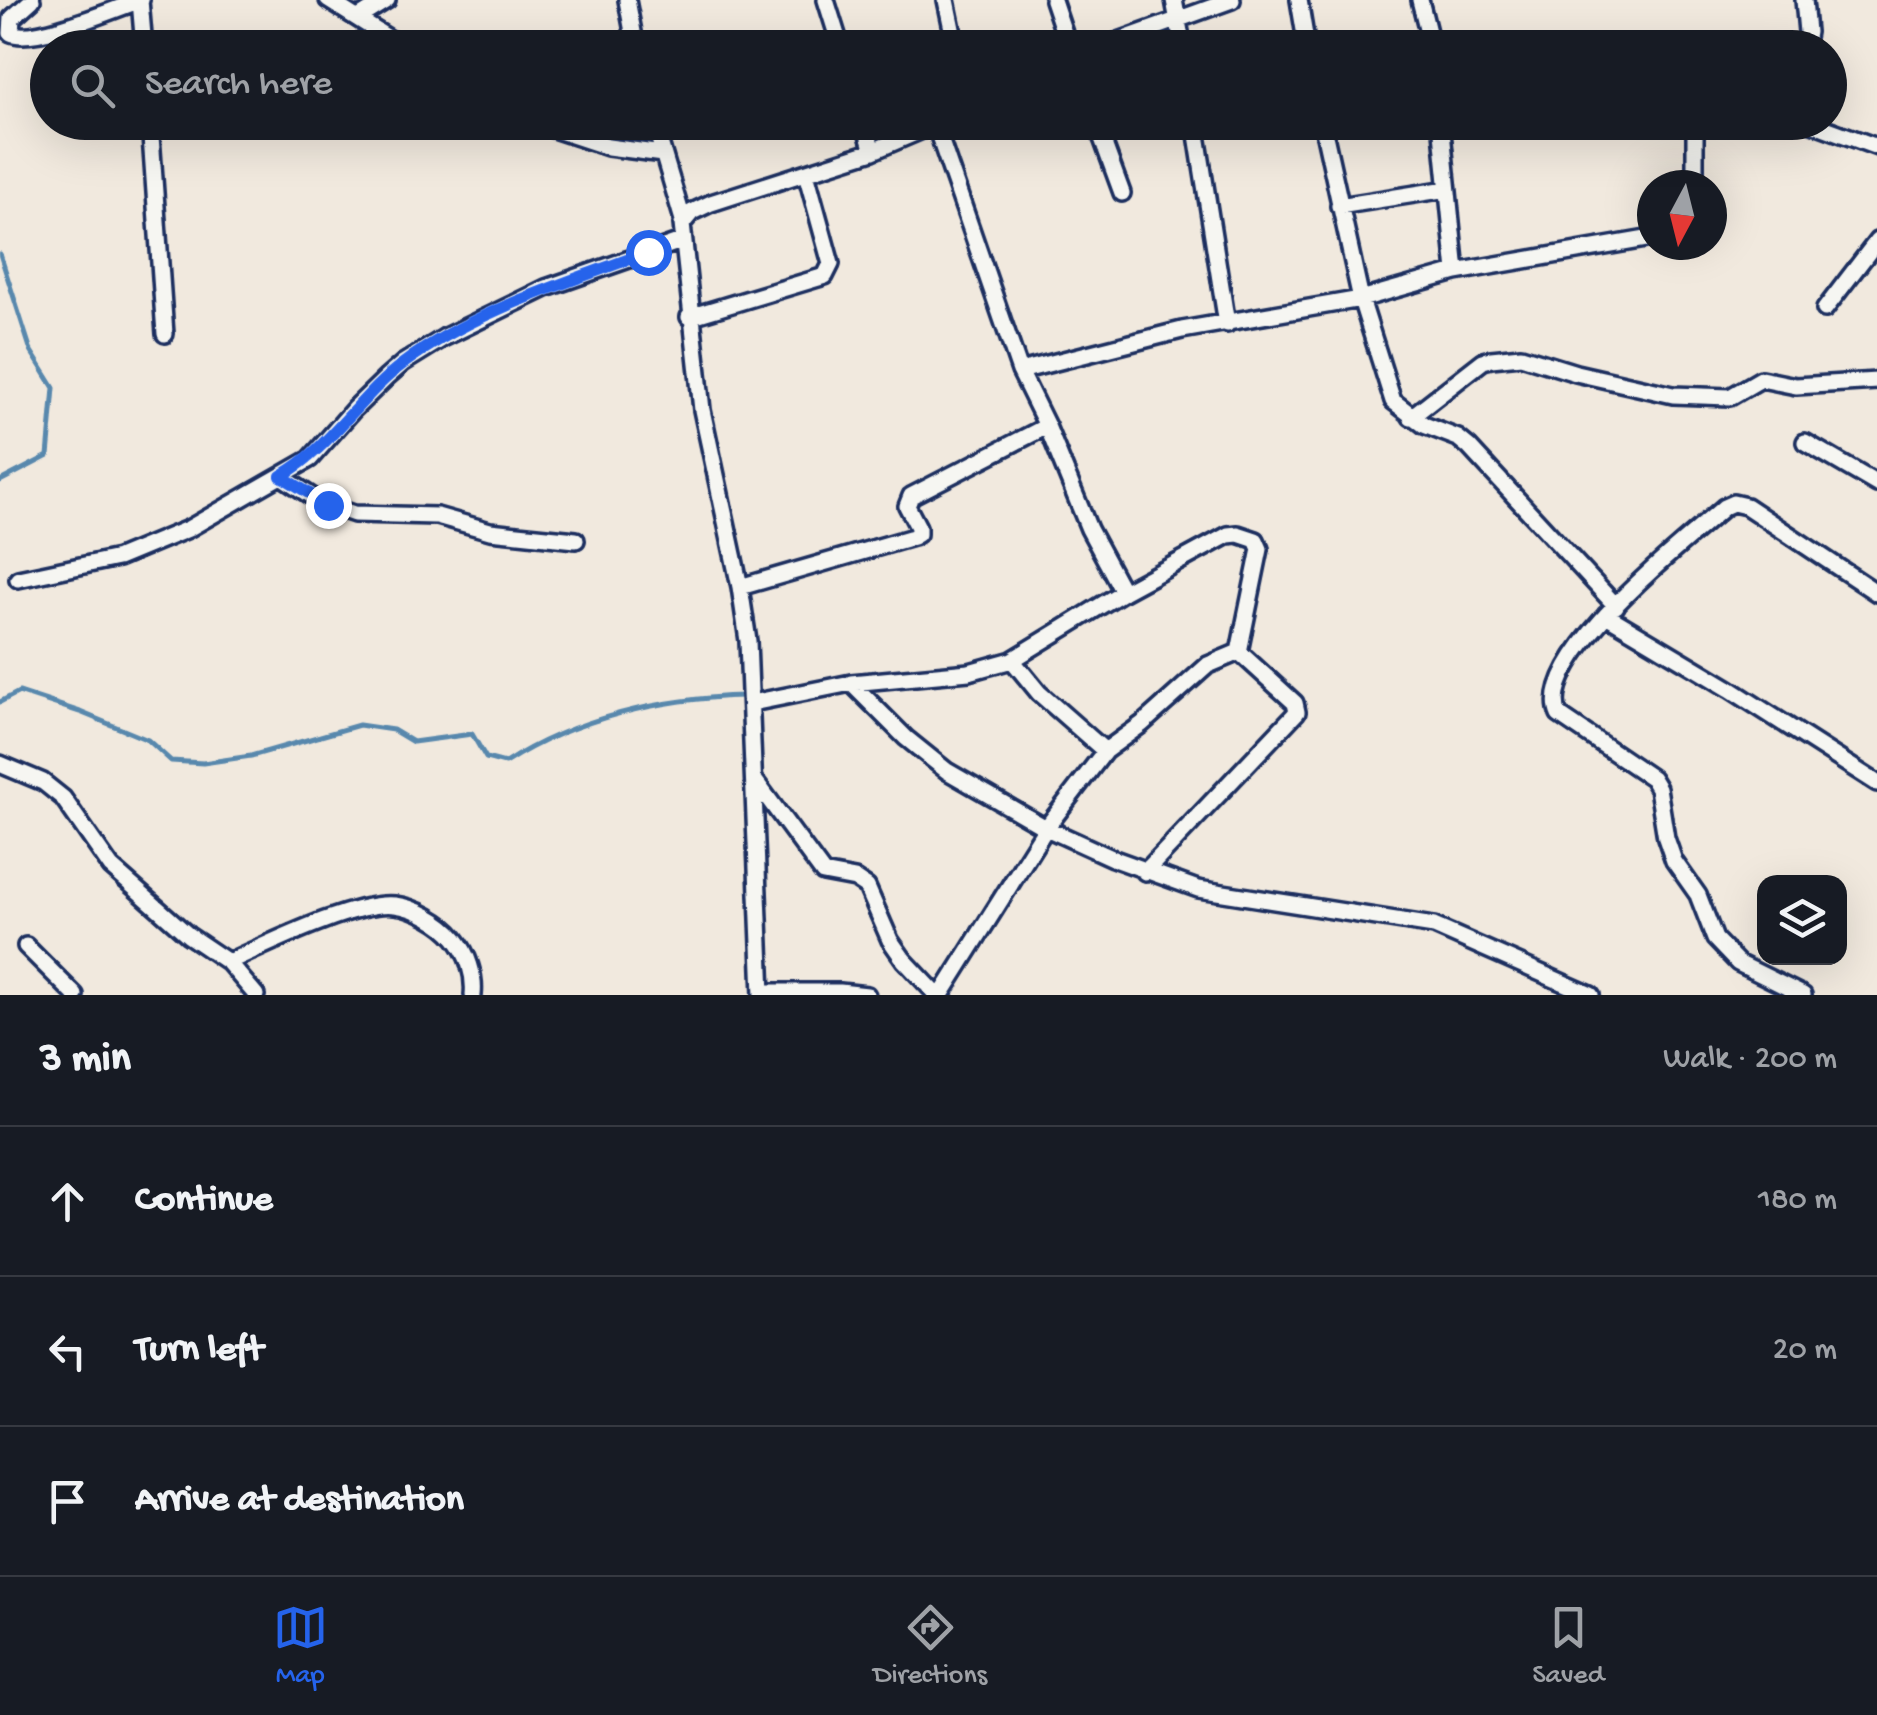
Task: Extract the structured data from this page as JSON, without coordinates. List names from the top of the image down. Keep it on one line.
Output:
{"north":"bottom","page":{"search":"Search here","heading":["3 min","Walk · 200 m"],"list":[["Continue","180 m"],["Turn left","20 m"],"Arrive at destination"],"nav":["Map","Directions","Saved"]}}
